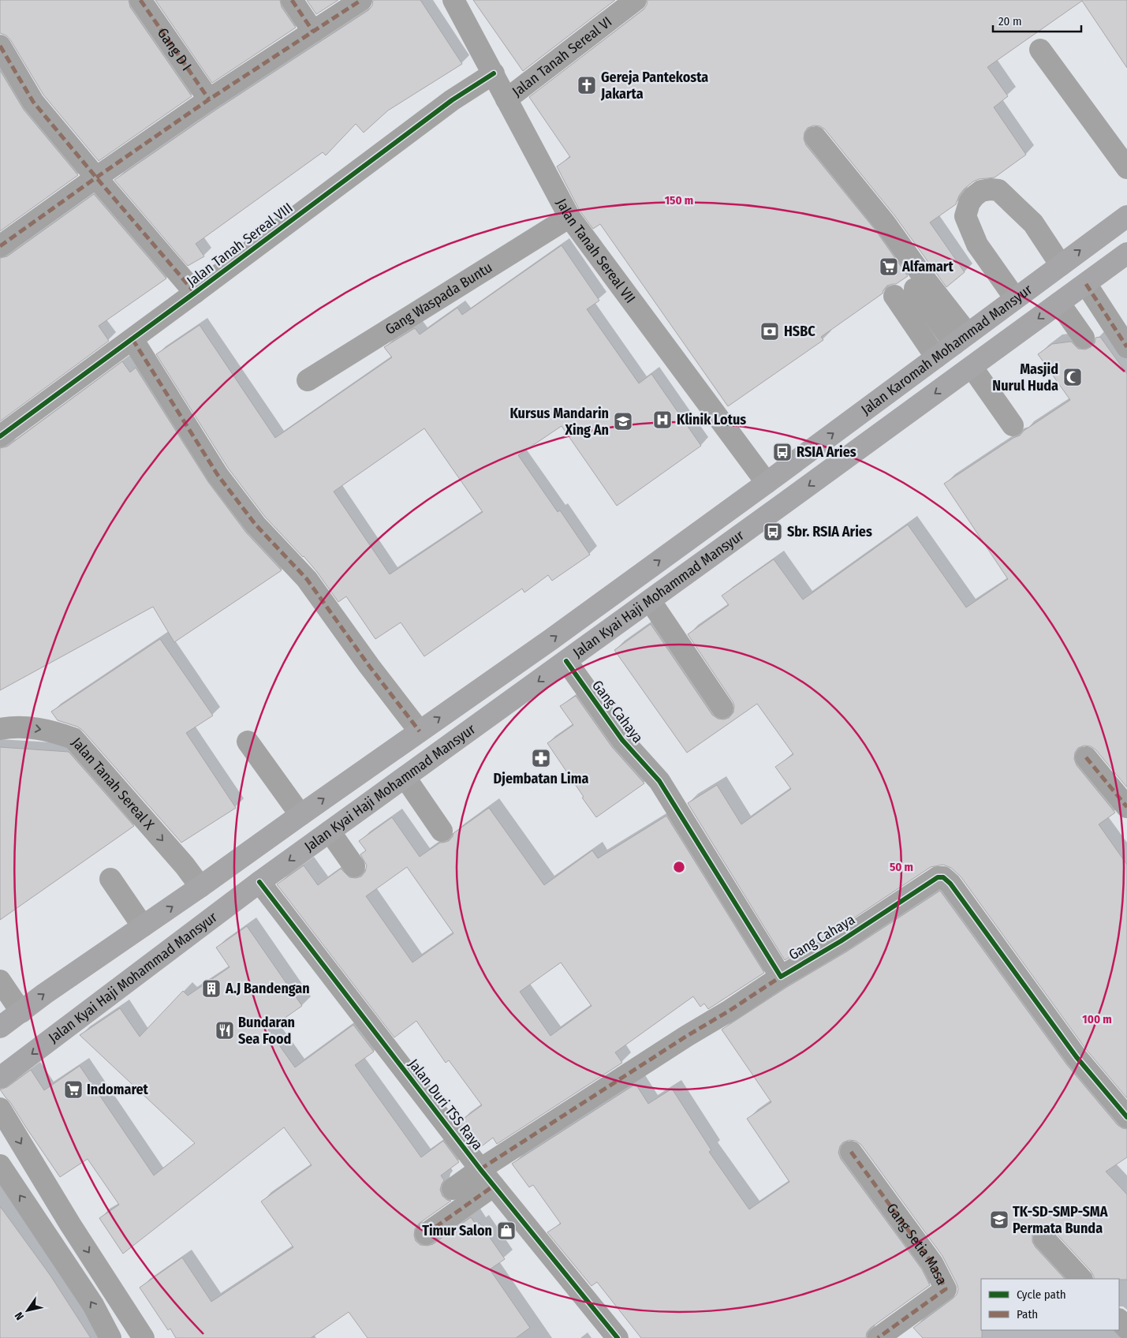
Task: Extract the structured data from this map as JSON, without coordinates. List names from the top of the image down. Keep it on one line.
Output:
{"streets":{"main road":["Jalan Karomah Mohammad Mansyur","Jalan Kyai Haji Mohammad Mansyur"],"street":["Gang D I","Jalan Tanah Sereal VI","Jalan Tanah Sereal VIII","Jalan Tanah Sereal VII","Gang Waspada Buntu","Gang Cahaya","Jalan Tanah Sereal X","Jalan Duri TSS Raya","Gang Setia Masa"]},"crossings":[["Jalan Tanah Sereal VI","Jalan Tanah Sereal VII"],["Jalan Tanah Sereal VIII","Jalan Tanah Sereal VII"],["Jalan Tanah Sereal VII","Gang Waspada Buntu"],["Jalan Tanah Sereal VII","Jalan Karomah Mohammad Mansyur"],["Jalan Tanah Sereal VII","Jalan Kyai Haji Mohammad Mansyur"],["Jalan Karomah Mohammad Mansyur","Jalan Kyai Haji Mohammad Mansyur"],["Jalan Kyai Haji Mohammad Mansyur","Gang Cahaya"],["Jalan Kyai Haji Mohammad Mansyur","Jalan Tanah Sereal X"],["Jalan Kyai Haji Mohammad Mansyur","Jalan Duri TSS Raya"]],"places":{"church":["Gereja Pantekosta Jakarta"],"supermarket":["Alfamart","Indomaret"],"bank":["HSBC"],"mosque":["Masjid Nurul Huda"],"hospital":["Klinik Lotus"],"school or university":["Kursus Mandarin Xing An","TK-SD-SMP-SMA Permata Bunda"],"bus stop":["RSIA Aries","Sbr. RSIA Aries"],"pharmacy":["Djembatan Lima"],"building":["A.J Bandengan"],"restaurant":["Bundaran Sea Food"],"shop":["Timur Salon"]},"legend":["Cycle path","Path"],"scale_bar":"20 m","north":"bottom left","rings":["150 m","50 m","100 m"]}
